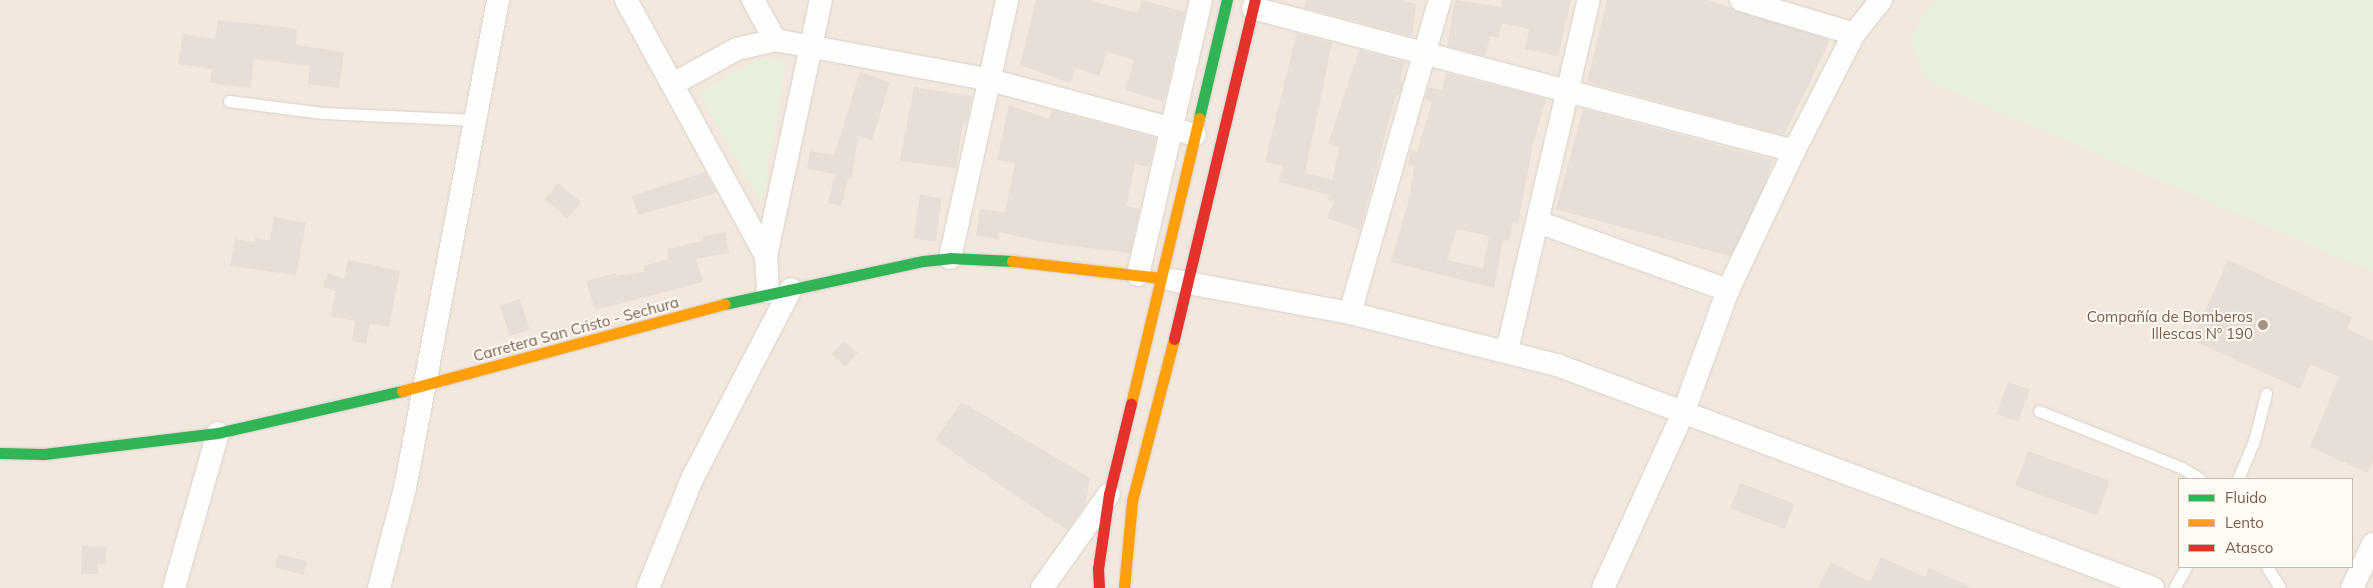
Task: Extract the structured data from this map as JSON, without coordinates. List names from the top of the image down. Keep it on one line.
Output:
{"streets":{"main road":["Carretera San Cristo - Sechura"]},"places":["Compañía de Bomberos Illescas Nº 190"],"legend":["Fluido","Lento","Atasco"]}
